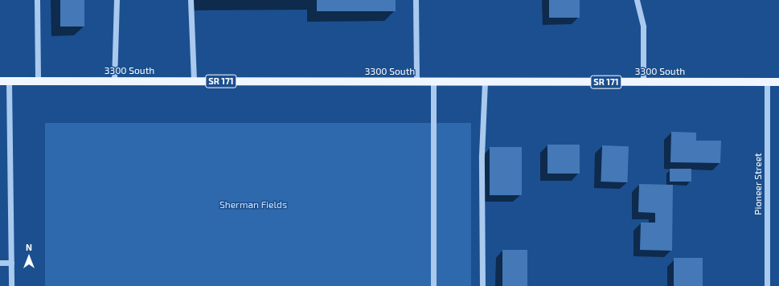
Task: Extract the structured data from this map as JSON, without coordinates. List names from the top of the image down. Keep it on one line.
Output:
{"streets":{"main road":["3300 South","SR 171"],"street":["Pioneer Street"]},"crossings":[["3300 South","Pioneer Street"]],"parks":["Sherman Fields"],"north":"top"}
